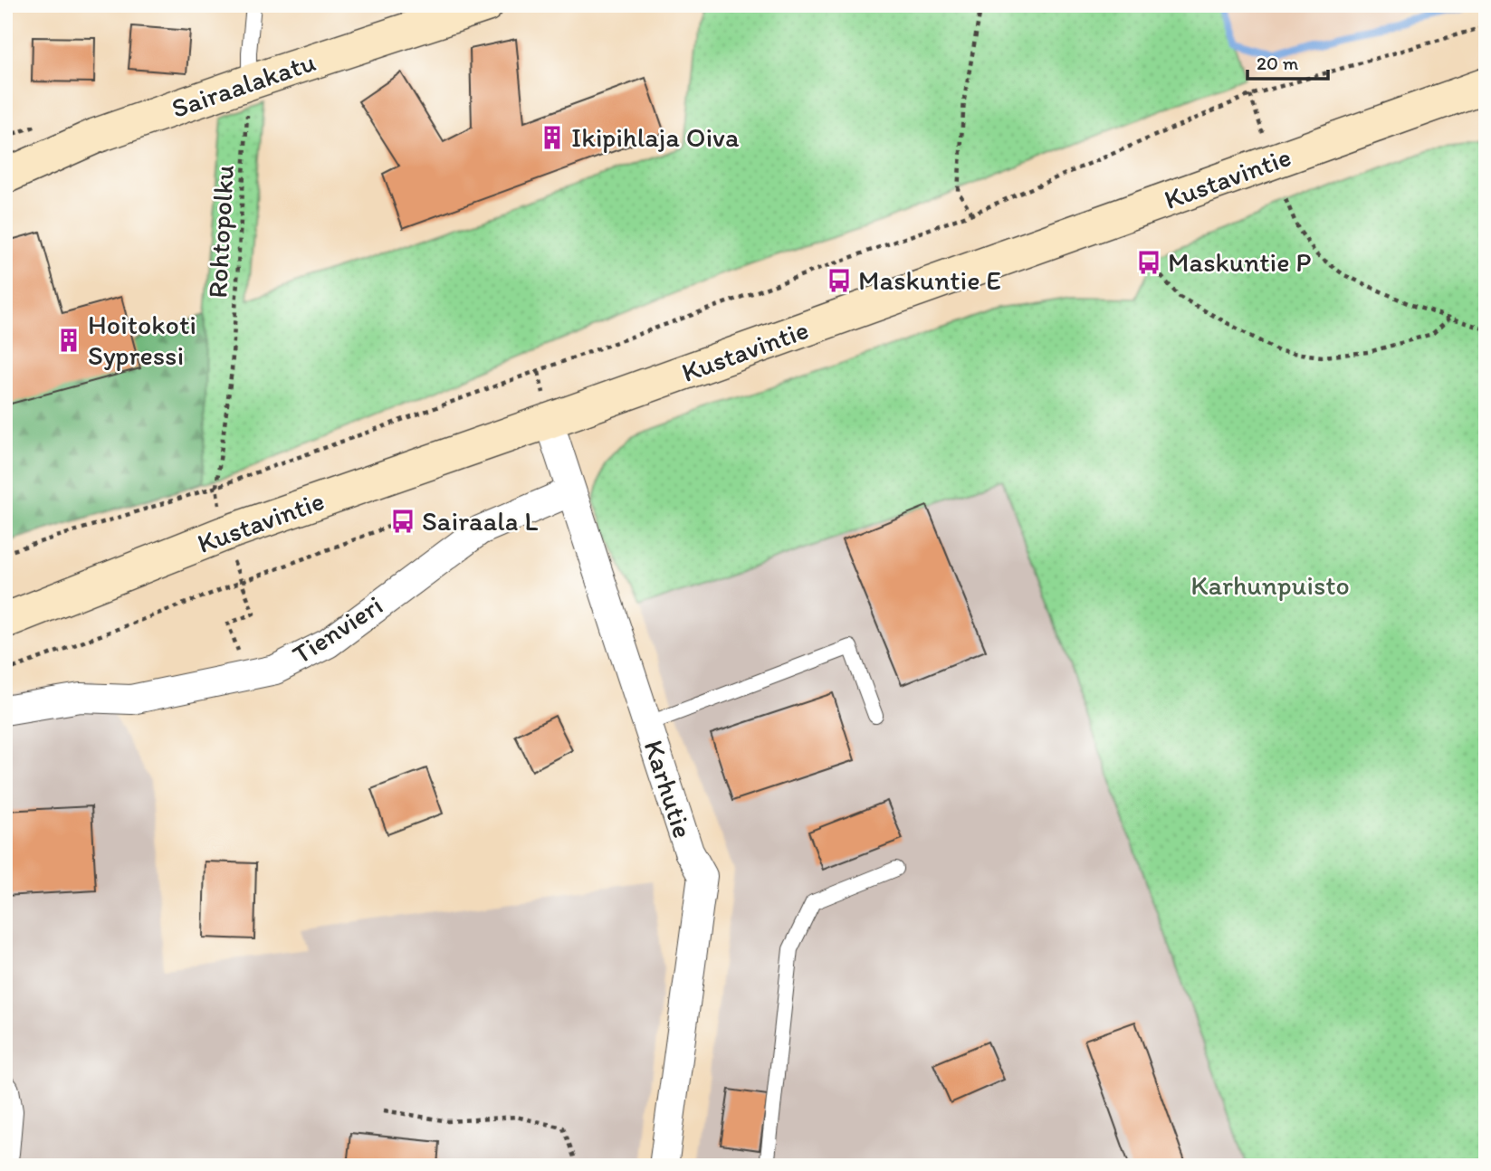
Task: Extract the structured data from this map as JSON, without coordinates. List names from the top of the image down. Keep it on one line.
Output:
{"streets":{"main road":["Sairaalakatu","Kustavintie"],"street":["Tienvieri","Karhutie"],"path":["Rohtopolku"]},"crossings":[["Sairaalakatu","Rohtopolku"],["Kustavintie","Rohtopolku"],["Kustavintie","Karhutie"],["Rohtopolku","Tienvieri"],["Tienvieri","Karhutie"]],"parks":["Karhunpuisto"],"places":{"building":["Ikipihlaja Oiva","Hoitokoti Sypressi"],"bus stop":["Maskuntie P","Maskuntie E","Sairaala L"]},"scale_bar":"20 m"}
